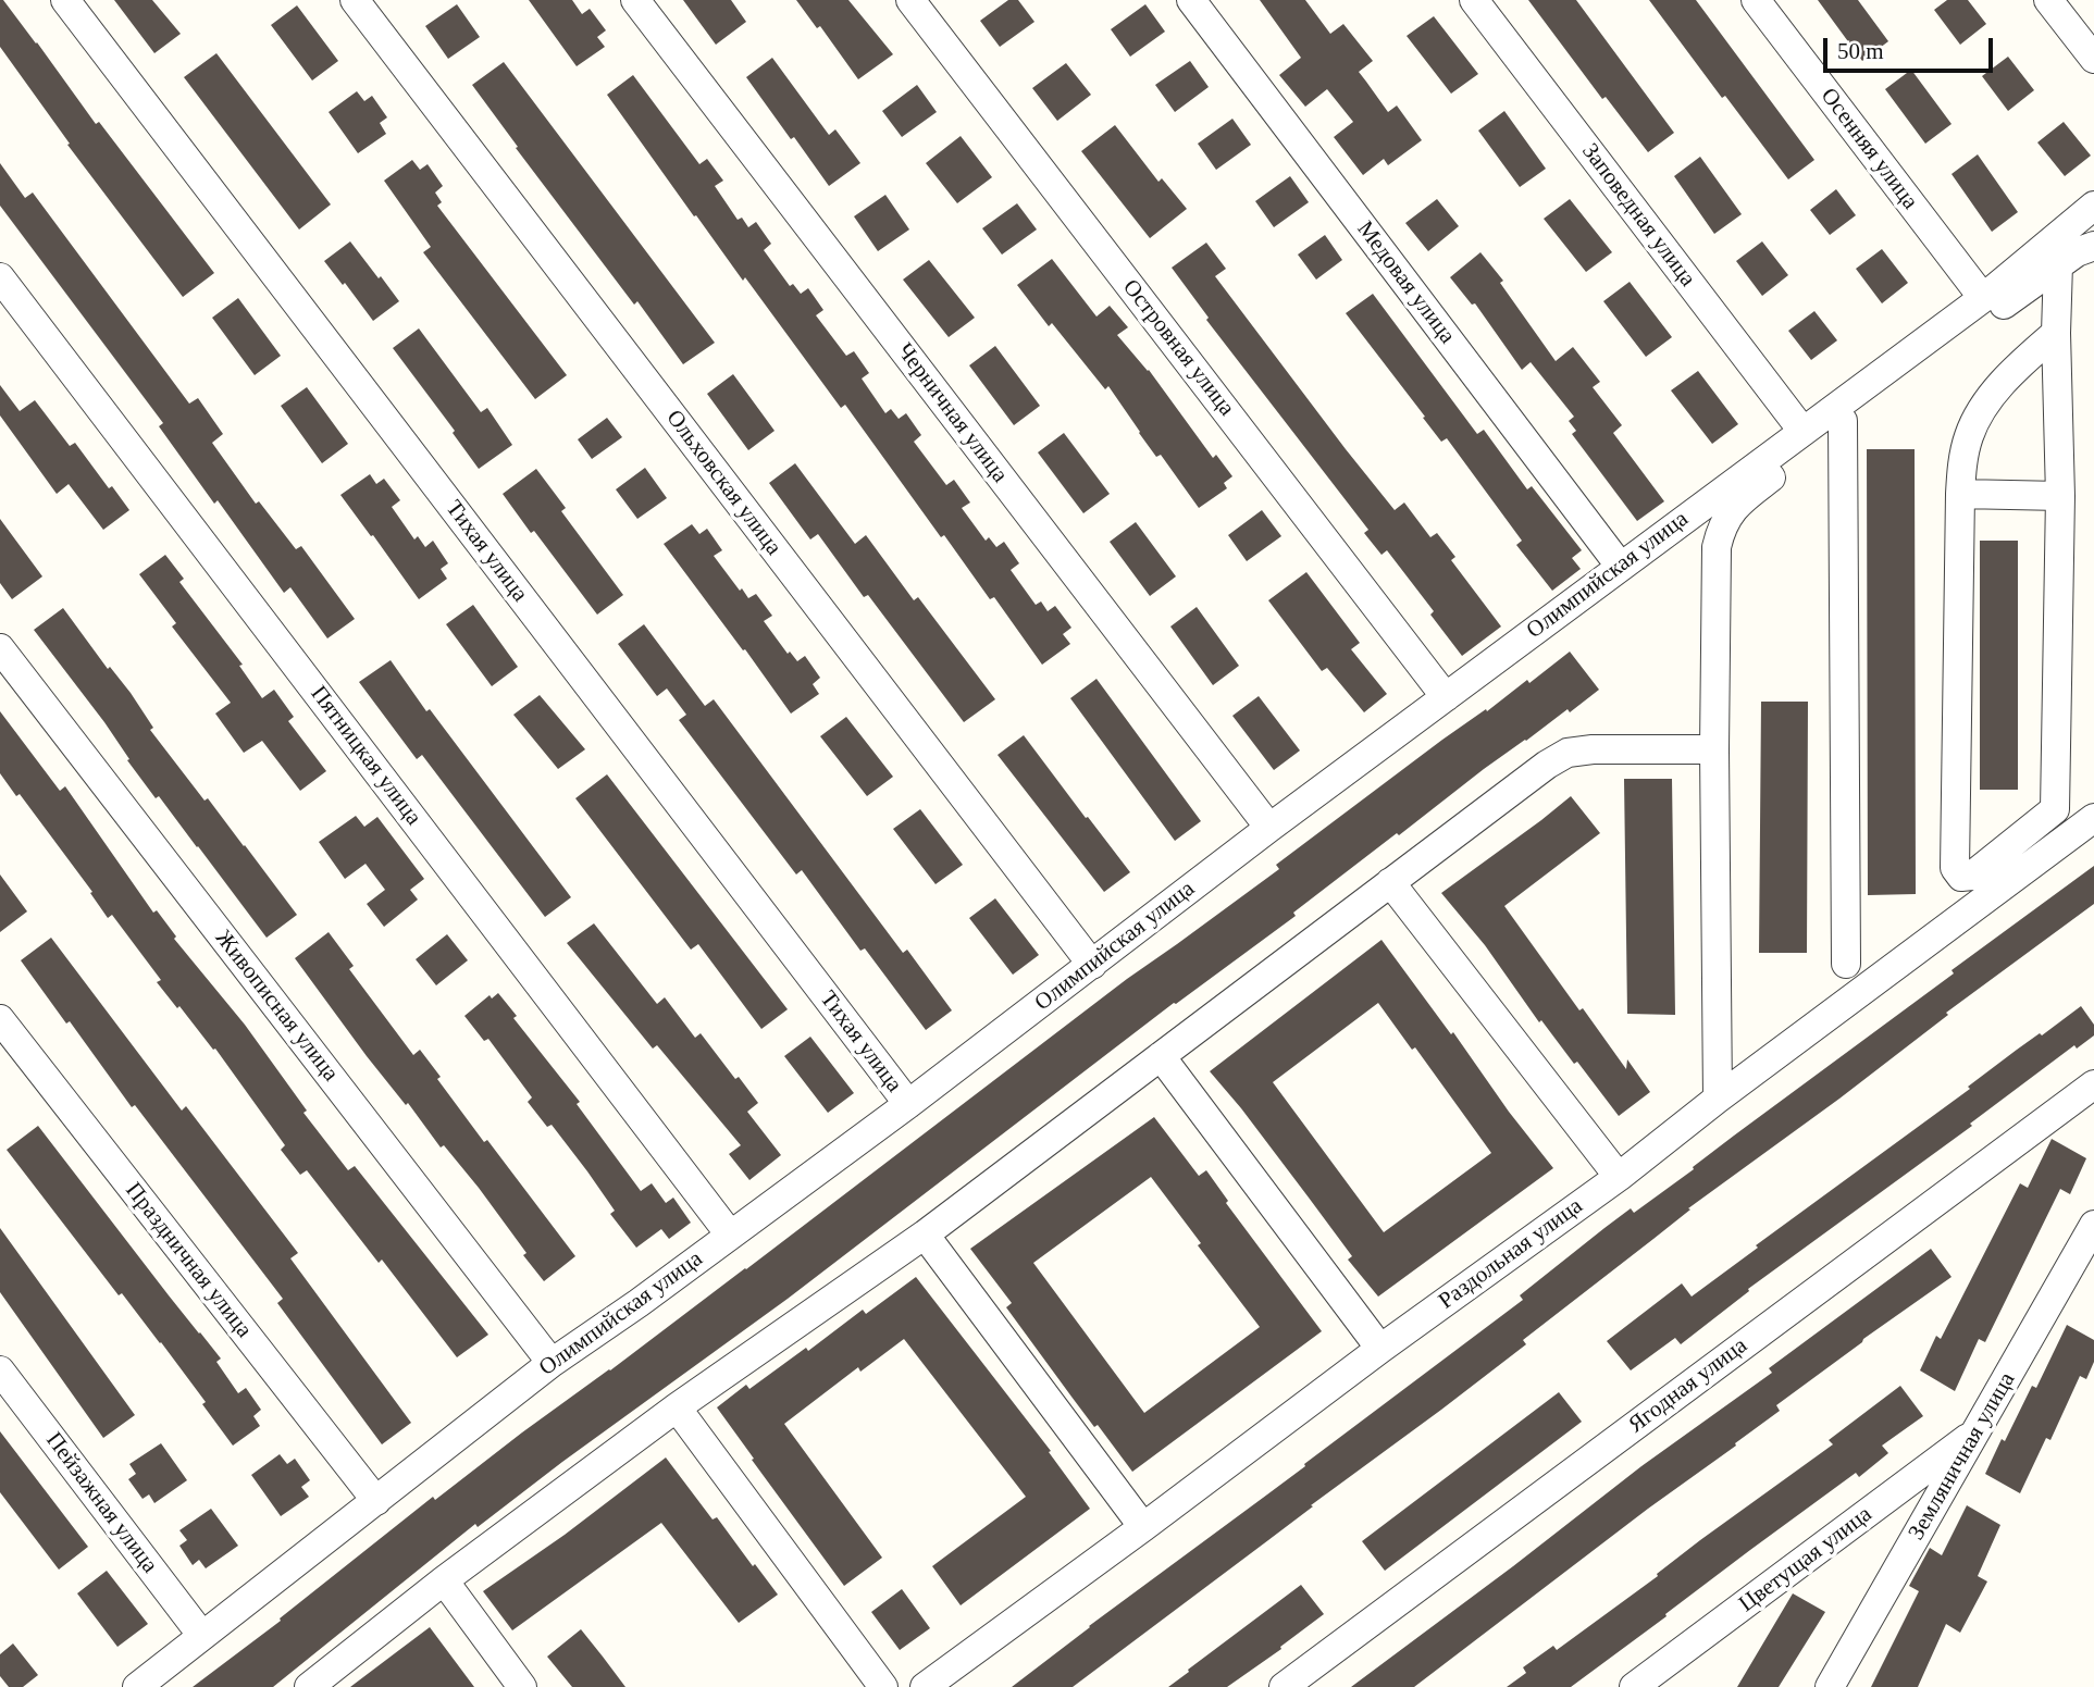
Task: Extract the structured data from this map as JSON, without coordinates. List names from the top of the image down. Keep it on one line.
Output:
{"streets":{"street":["Осенняя улица","Заповедная улица","Медовая улица","Островная улица","Черничная улица","Ольховская улица","Тихая улица","Олимпийская улица","Пятницкая улица","Живописная улица","Раздольная улица","Праздничная улица","Ягодная улица","Земляничная улица","Пейзажная улица","Цветущая улица"]},"crossings":[["Осенняя улица","Олимпийская улица"],["Заповедная улица","Олимпийская улица"],["Медовая улица","Олимпийская улица"],["Островная улица","Олимпийская улица"],["Черничная улица","Олимпийская улица"],["Ольховская улица","Олимпийская улица"],["Тихая улица","Олимпийская улица"],["Олимпийская улица","Пятницкая улица"],["Олимпийская улица","Живописная улица"],["Олимпийская улица","Раздольная улица"],["Олимпийская улица","Праздничная улица"],["Олимпийская улица","Пейзажная улица"],["Земляничная улица","Цветущая улица"]],"scale_bar":"50 m"}
